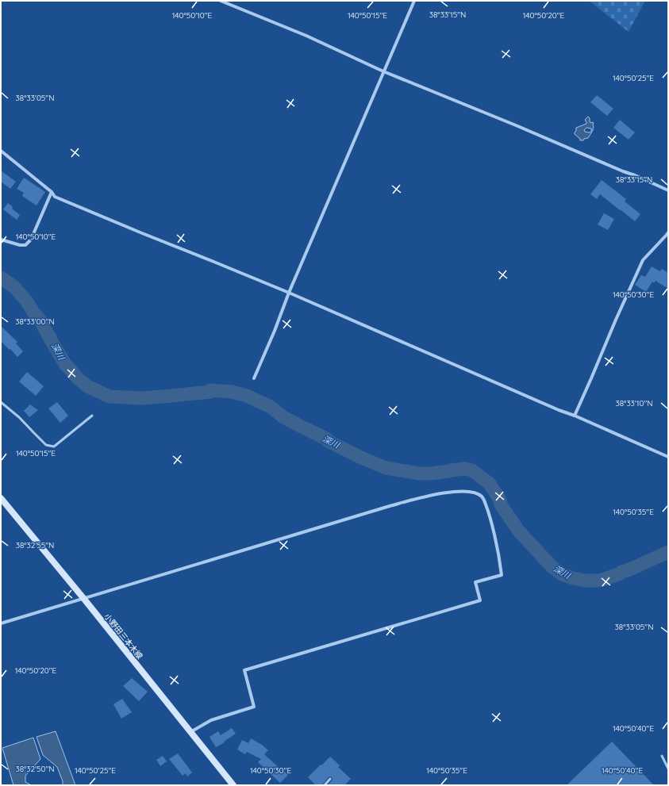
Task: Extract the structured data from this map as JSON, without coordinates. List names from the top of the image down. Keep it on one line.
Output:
{"streets":{"main road":["小野田三本木線"]},"water":["深川"],"coordinates":["38°33'15\"N","140°50'10\"E","140°50'15\"E","140°50'20\"E","140°50'25\"E","38°33'05\"N","140°50'30\"E","38°33'00\"N","38°33'10\"N","140°50'35\"E","38°32'55\"N","140°50'40\"E","38°32'50\"N"]}
